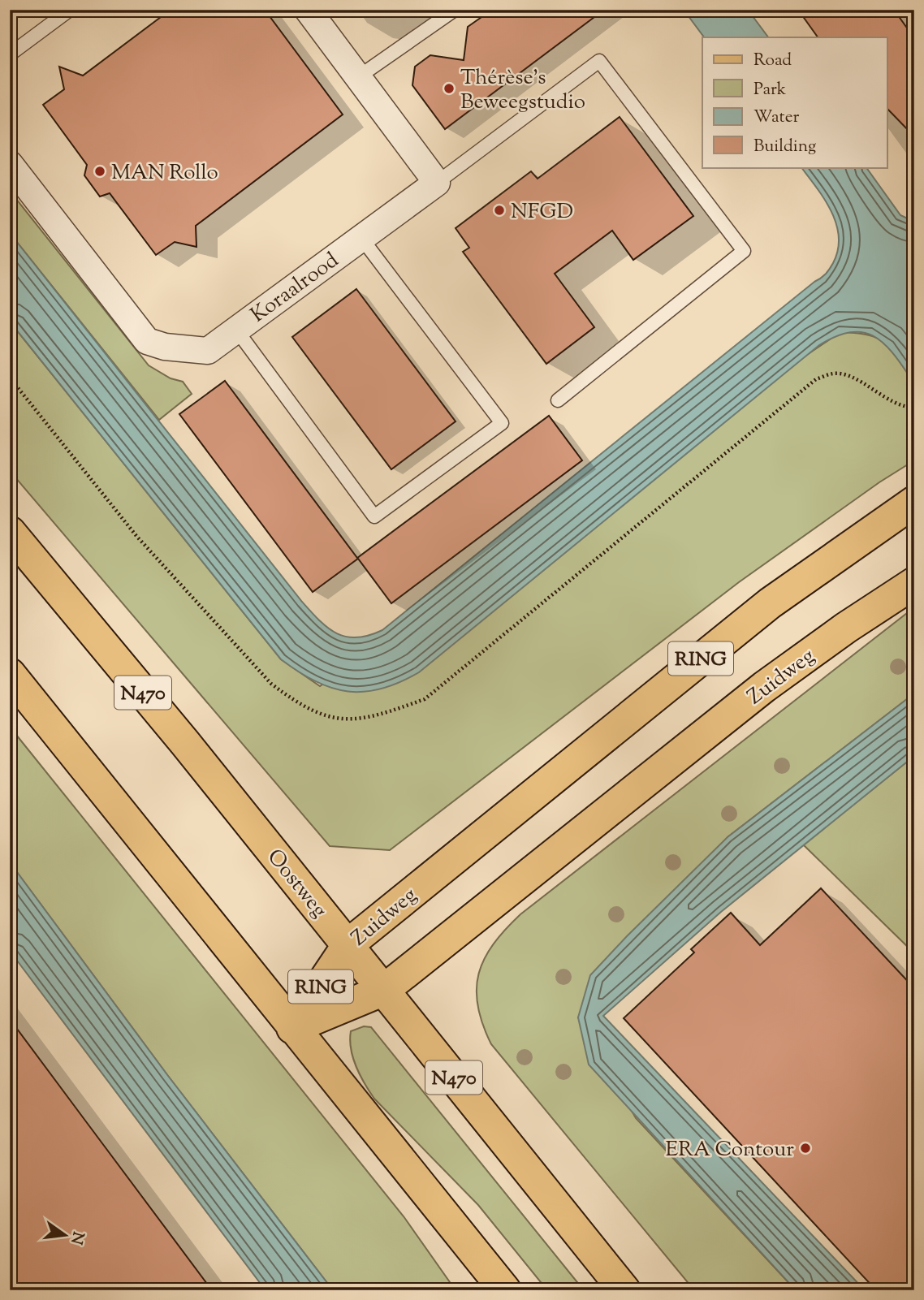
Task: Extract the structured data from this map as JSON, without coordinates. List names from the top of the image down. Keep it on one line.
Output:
{"streets":{"main road":["RING","Zuidweg","N470","Oostweg"],"street":["Koraalrood"]},"crossings":[["Zuidweg","Oostweg"]],"places":["Thérèse's Beweegstudio","MAN Rollo","NFGD","ERA Contour"],"legend":["Road","Park","Water","Building"],"north":"right"}
